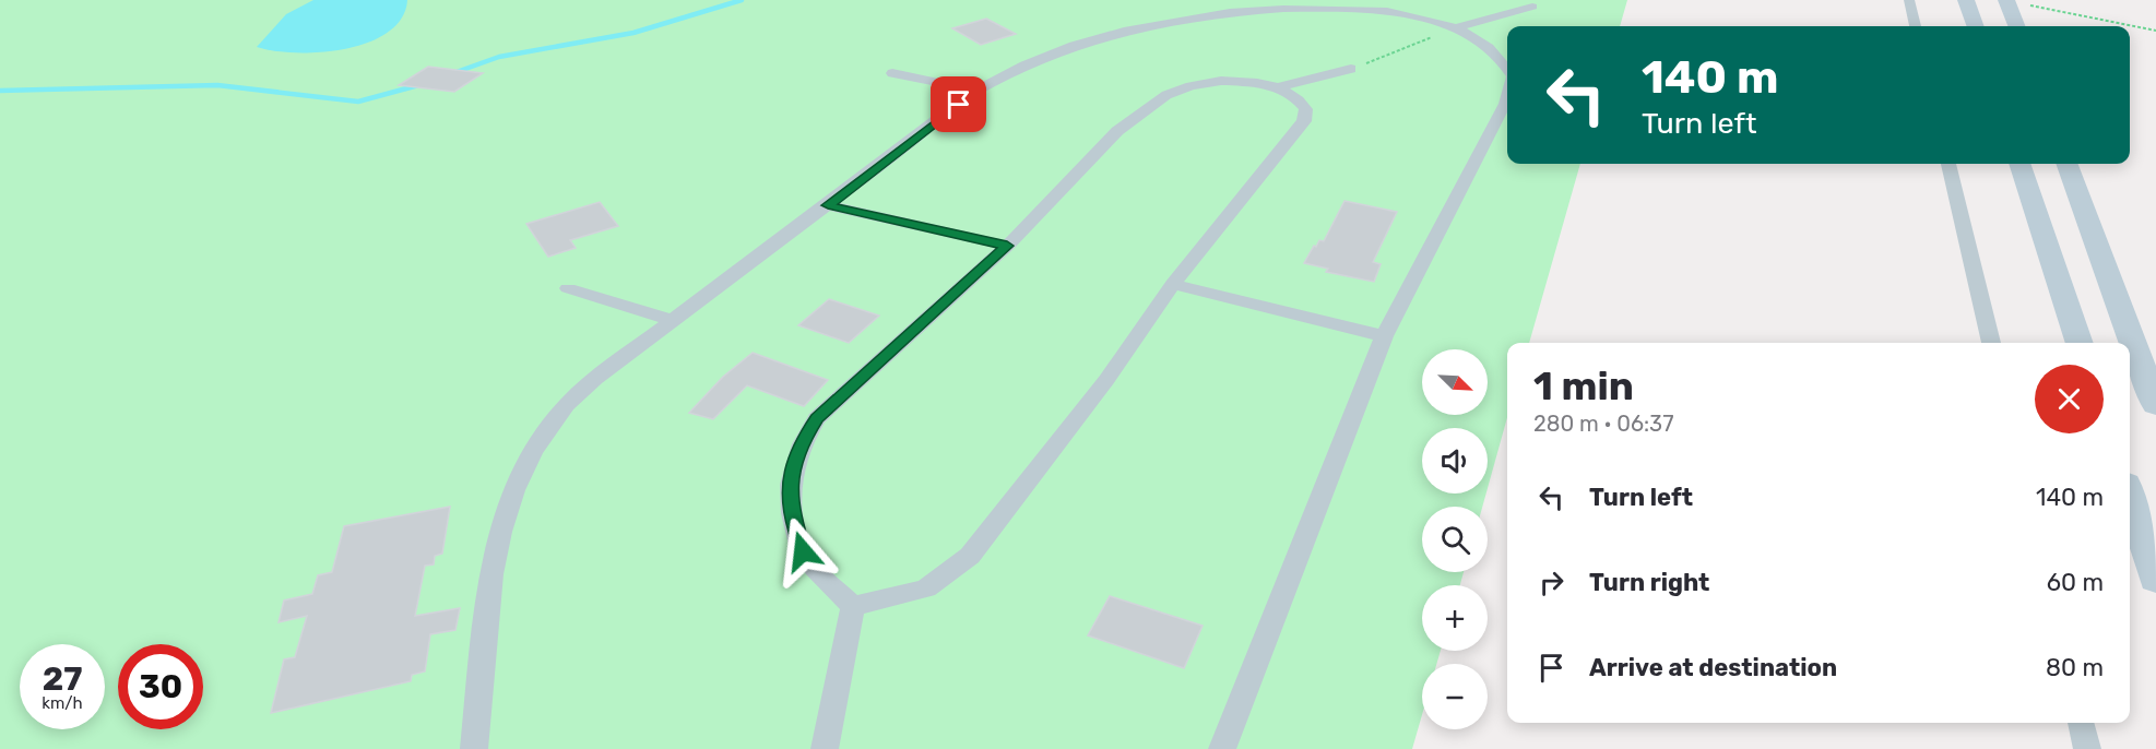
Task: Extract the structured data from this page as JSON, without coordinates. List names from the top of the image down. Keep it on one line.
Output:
{"north":"bottom right","page":{"turn":["140 m","Turn left"],"heading":["1 min","280 m · 06:37"],"map_buttons":["+","−"],"list":[{"name":"Turn left","value":"140 m"},{"name":"Turn right","value":"60 m"},{"name":"Arrive at destination","value":"80 m"}],"speed":"27 km/h","limit":"30"}}
